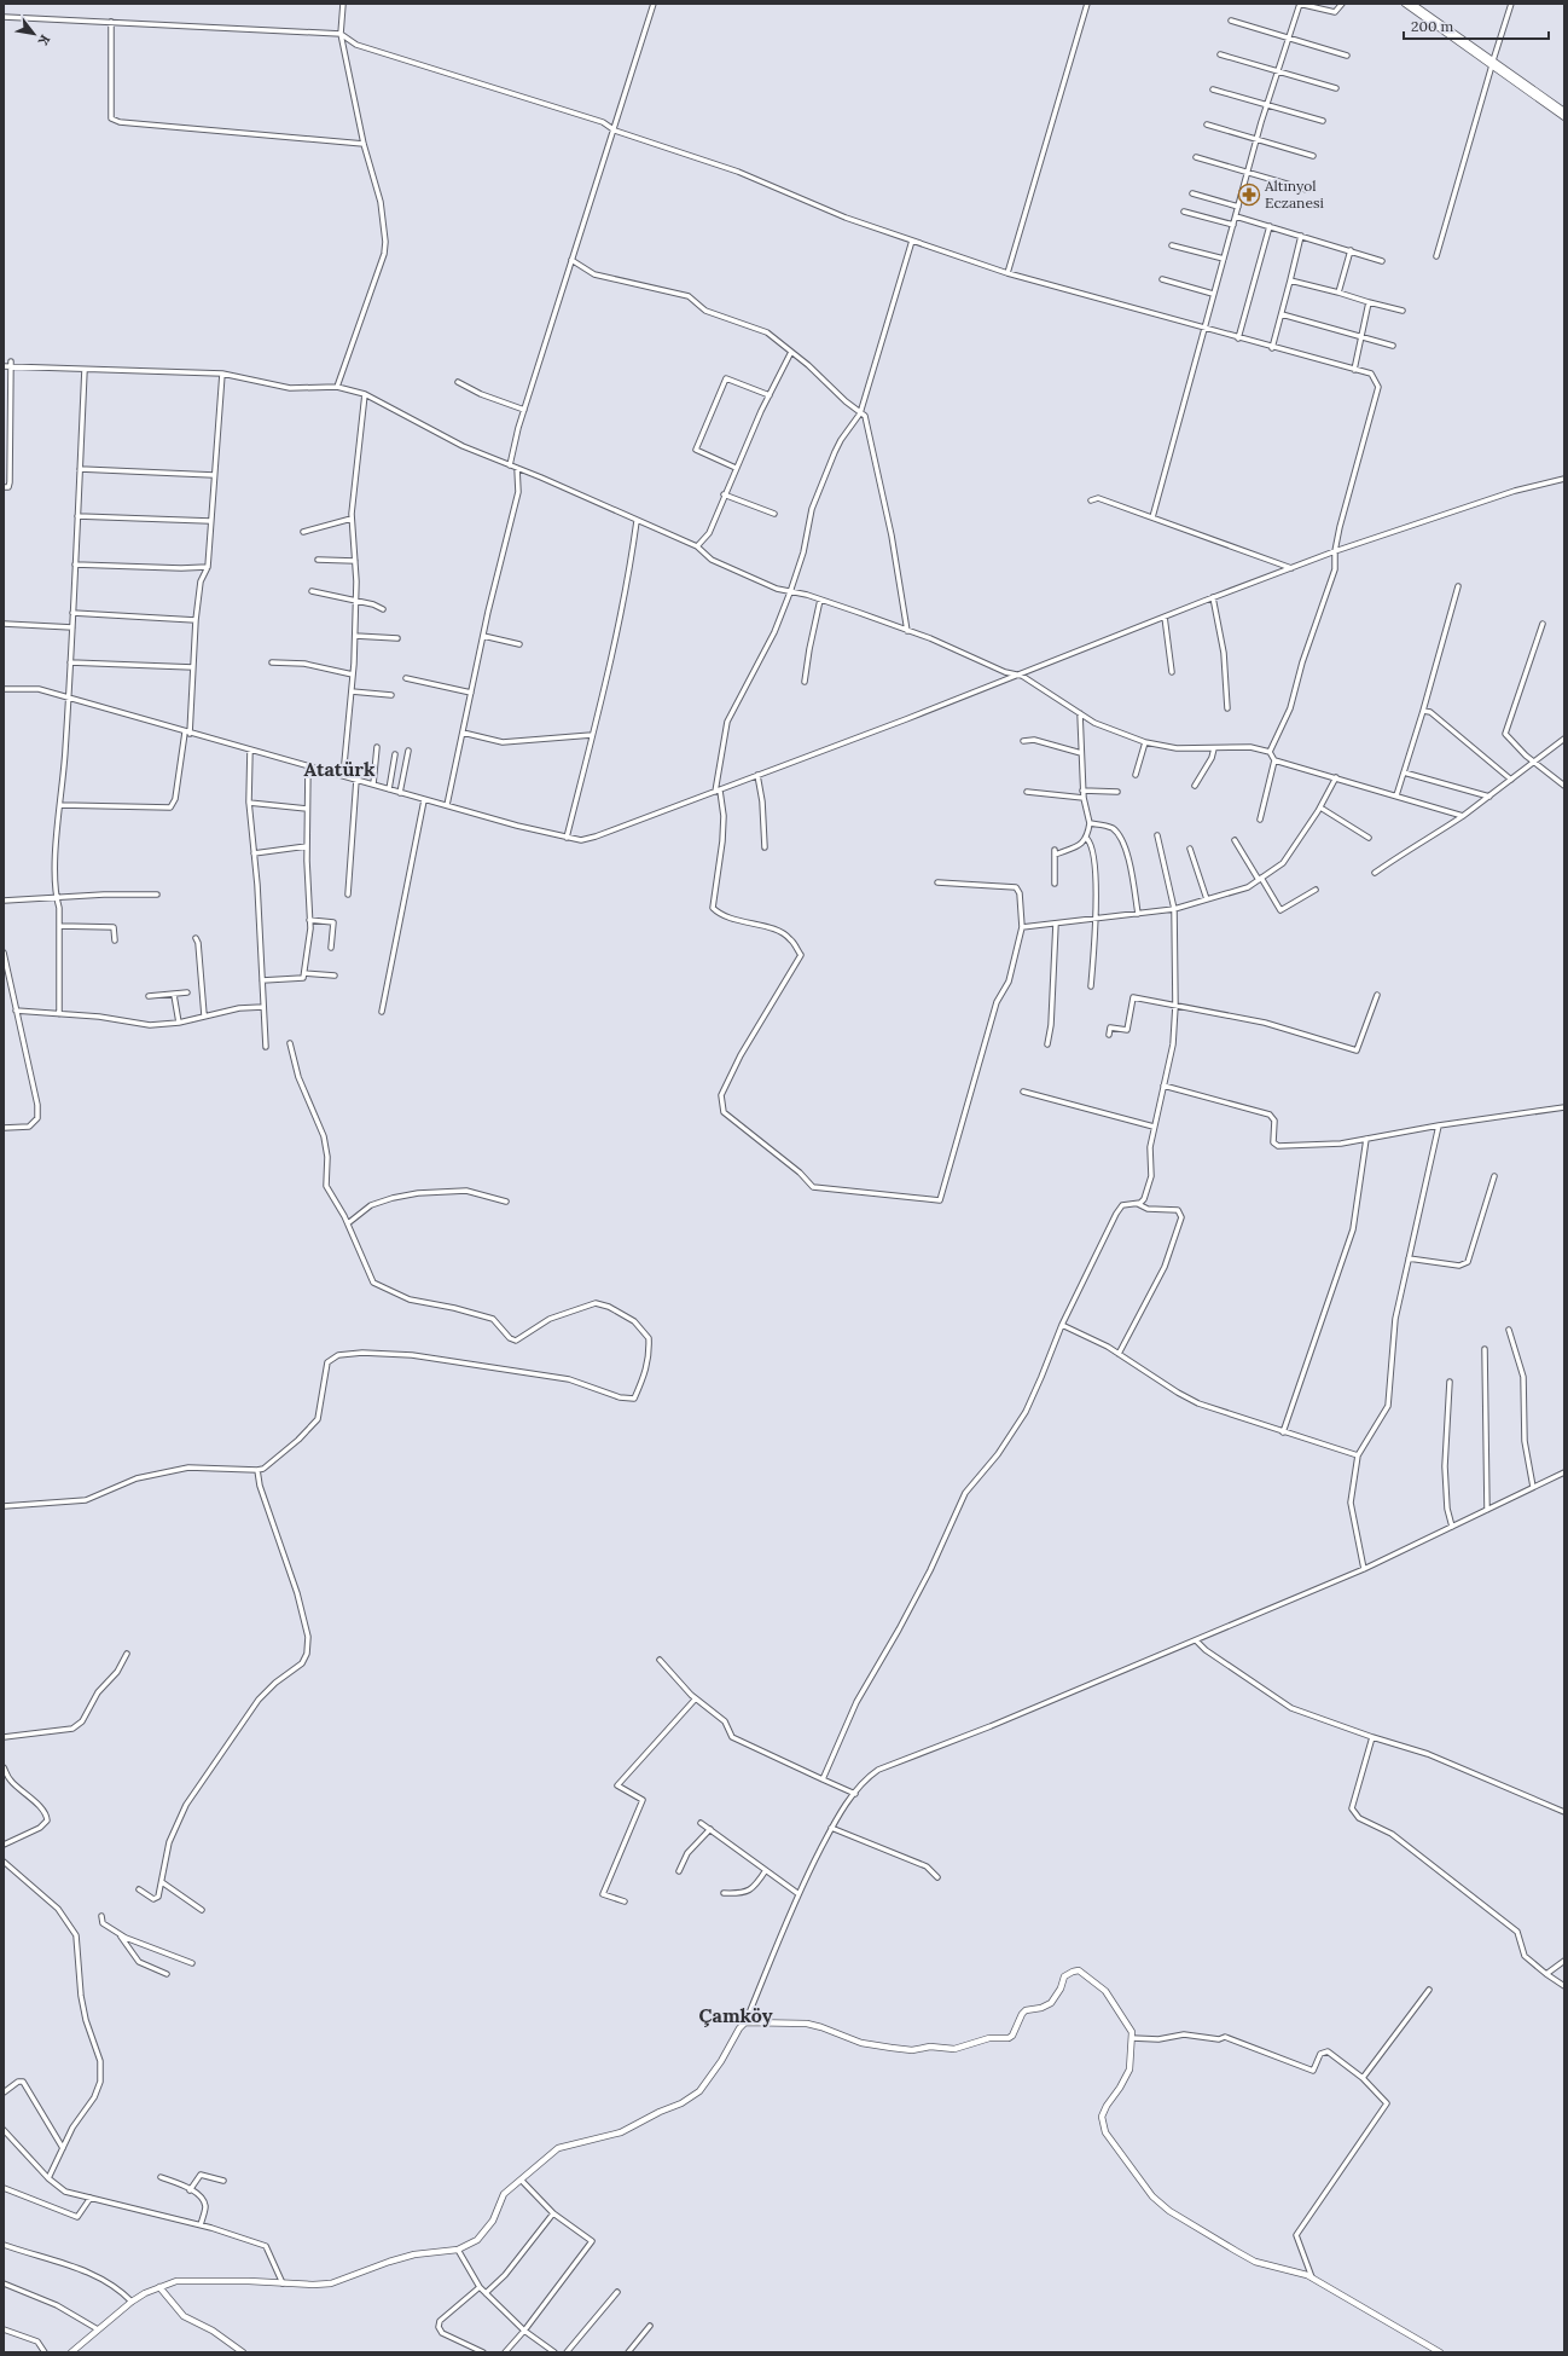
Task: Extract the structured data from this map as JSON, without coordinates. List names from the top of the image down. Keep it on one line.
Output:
{"districts":["Atatürk","Çamköy"],"places":{"pharmacy":["Altınyol Eczanesi"]},"scale_bar":"200 m","north":"bottom right"}
